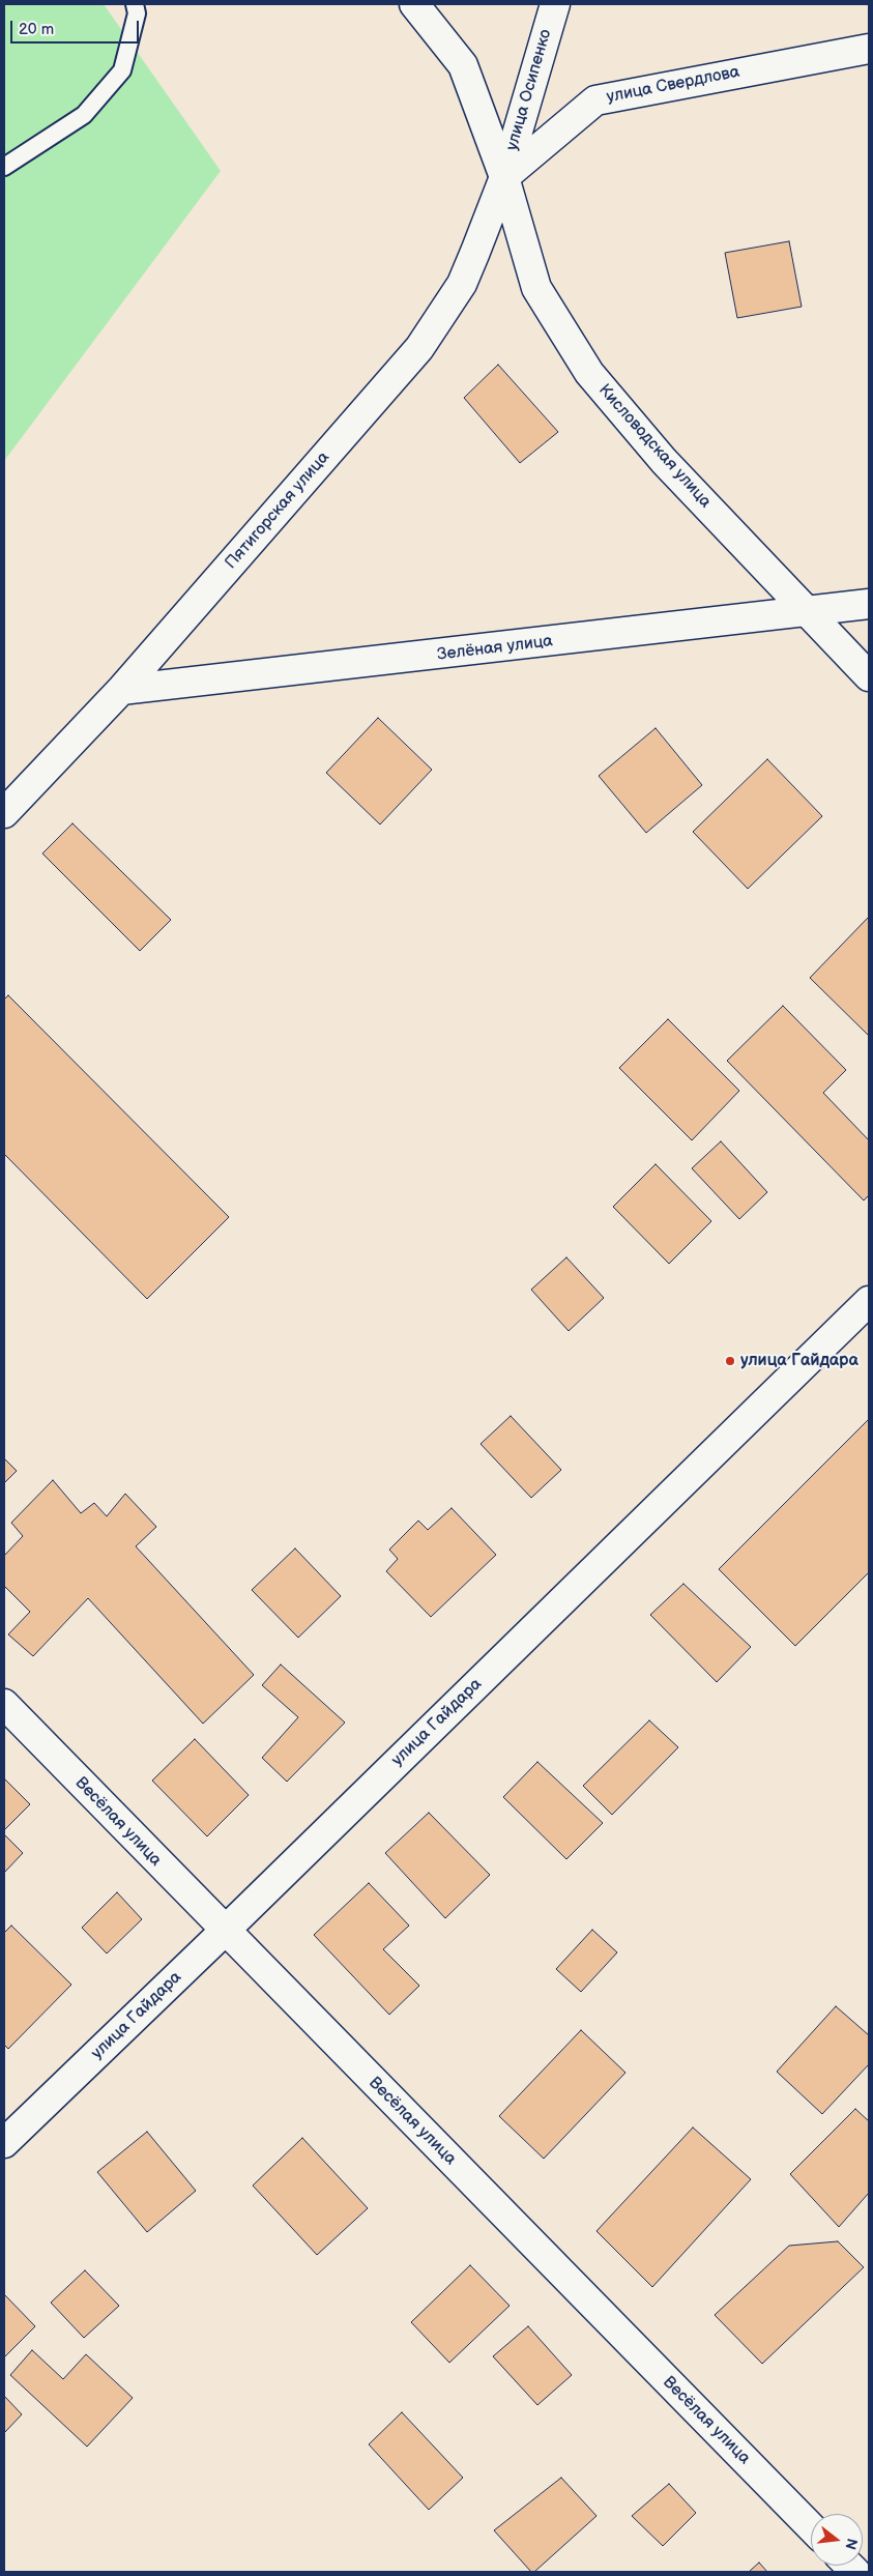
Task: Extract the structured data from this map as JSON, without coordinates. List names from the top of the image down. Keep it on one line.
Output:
{"streets":{"street":["улица Свердлова","улица Осипенко","Кисловодская улица","Пятигорская улица","Зелёная улица","улица Гайдара","Весёлая улица"]},"crossings":[["улица Свердлова","улица Осипенко"],["улица Свердлова","Кисловодская улица"],["улица Свердлова","Пятигорская улица"],["улица Осипенко","Кисловодская улица"],["улица Осипенко","Пятигорская улица"],["Кисловодская улица","Пятигорская улица"],["Кисловодская улица","Зелёная улица"],["Пятигорская улица","Зелёная улица"],["улица Гайдара","Весёлая улица"]],"places":["улица Гайдара"],"scale_bar":"20 m","north":"right"}
